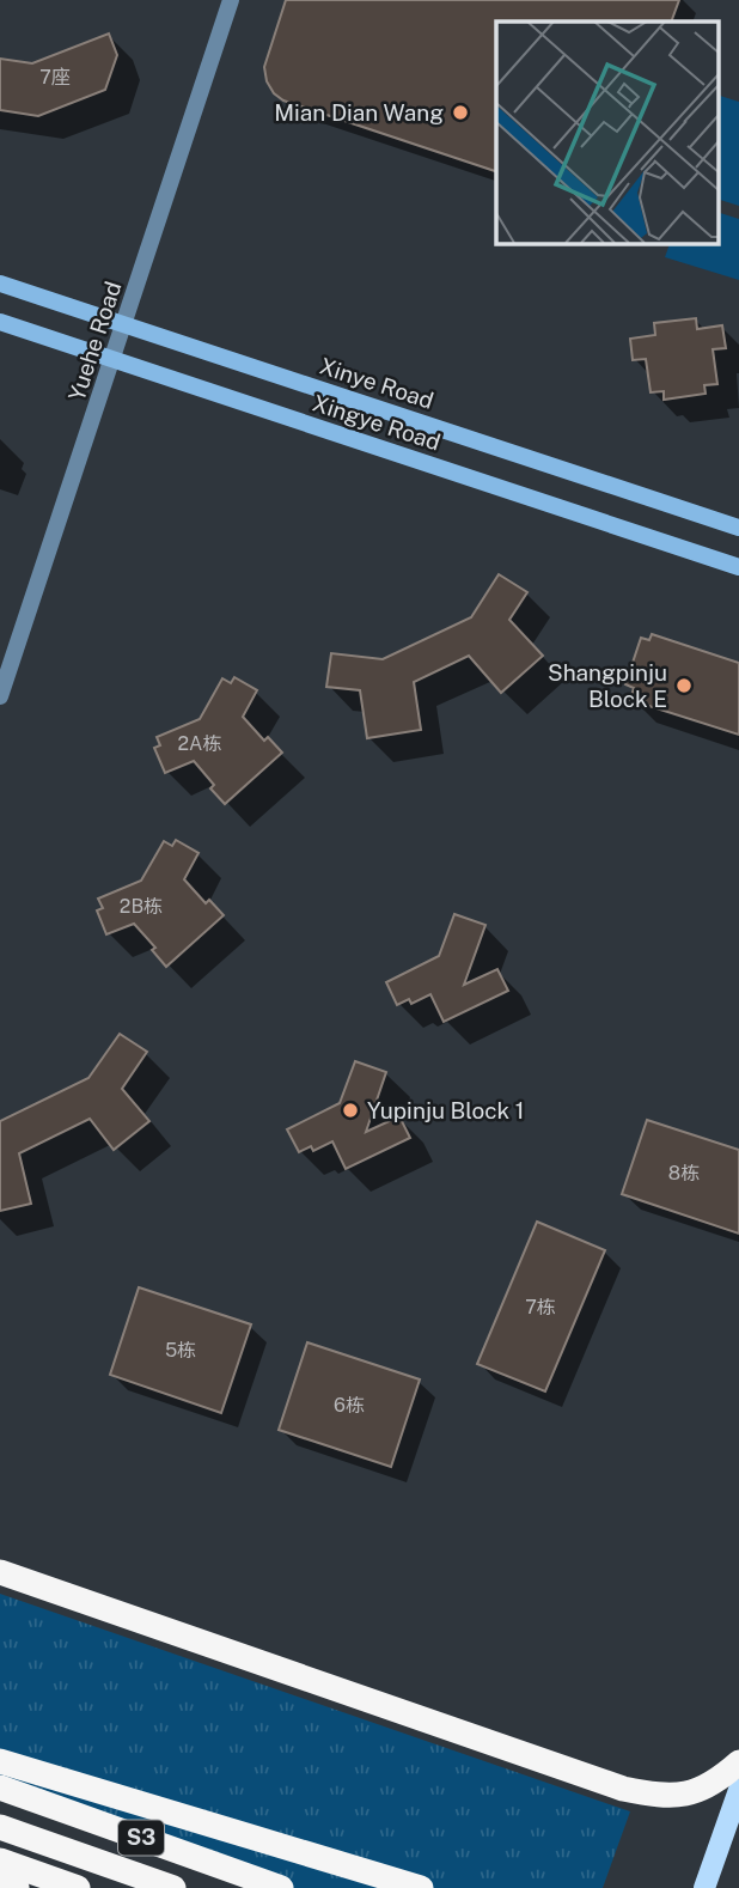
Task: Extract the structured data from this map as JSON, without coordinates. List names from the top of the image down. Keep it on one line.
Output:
{"streets":{"highway":["S3"],"main road":["Xinye Road","Xingye Road"],"street":["Yuehe Road"]},"crossings":[["Yuehe Road","Xinye Road"],["Yuehe Road","Xingye Road"]],"places":["Mian Dian Wang","Shangpinju Block E","Yupinju Block 1"],"house_numbers":["7座","2A栋","2B栋","8栋","7栋","5栋","6栋"]}
